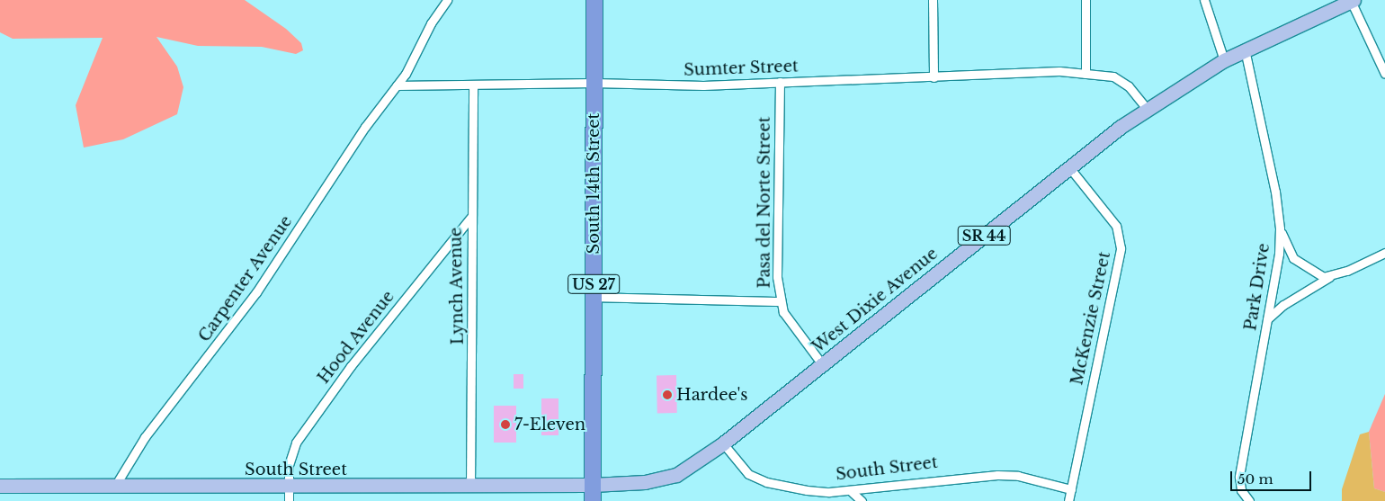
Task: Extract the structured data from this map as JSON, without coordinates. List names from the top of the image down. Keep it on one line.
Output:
{"streets":{"highway":["South 14th Street","US 27"],"main road":["SR 44","West Dixie Avenue","South Street"],"street":["Sumter Street","Pasa del Norte Street","Carpenter Avenue","Lynch Avenue","Park Drive","McKenzie Street","Hood Avenue"]},"crossings":[["Sumter Street","South 14th Street"],["Sumter Street","Pasa del Norte Street"],["Sumter Street","Carpenter Avenue"],["Sumter Street","Lynch Avenue"],["Sumter Street","West Dixie Avenue"],["South 14th Street","West Dixie Avenue"],["South 14th Street","South Street"],["Pasa del Norte Street","West Dixie Avenue"],["Carpenter Avenue","South Street"],["Lynch Avenue","Hood Avenue"],["Lynch Avenue","South Street"],["Park Drive","West Dixie Avenue"],["West Dixie Avenue","McKenzie Street"],["West Dixie Avenue","South Street"],["McKenzie Street","South Street"],["Hood Avenue","South Street"]],"places":["Hardee's","7-Eleven"],"scale_bar":"50 m"}
